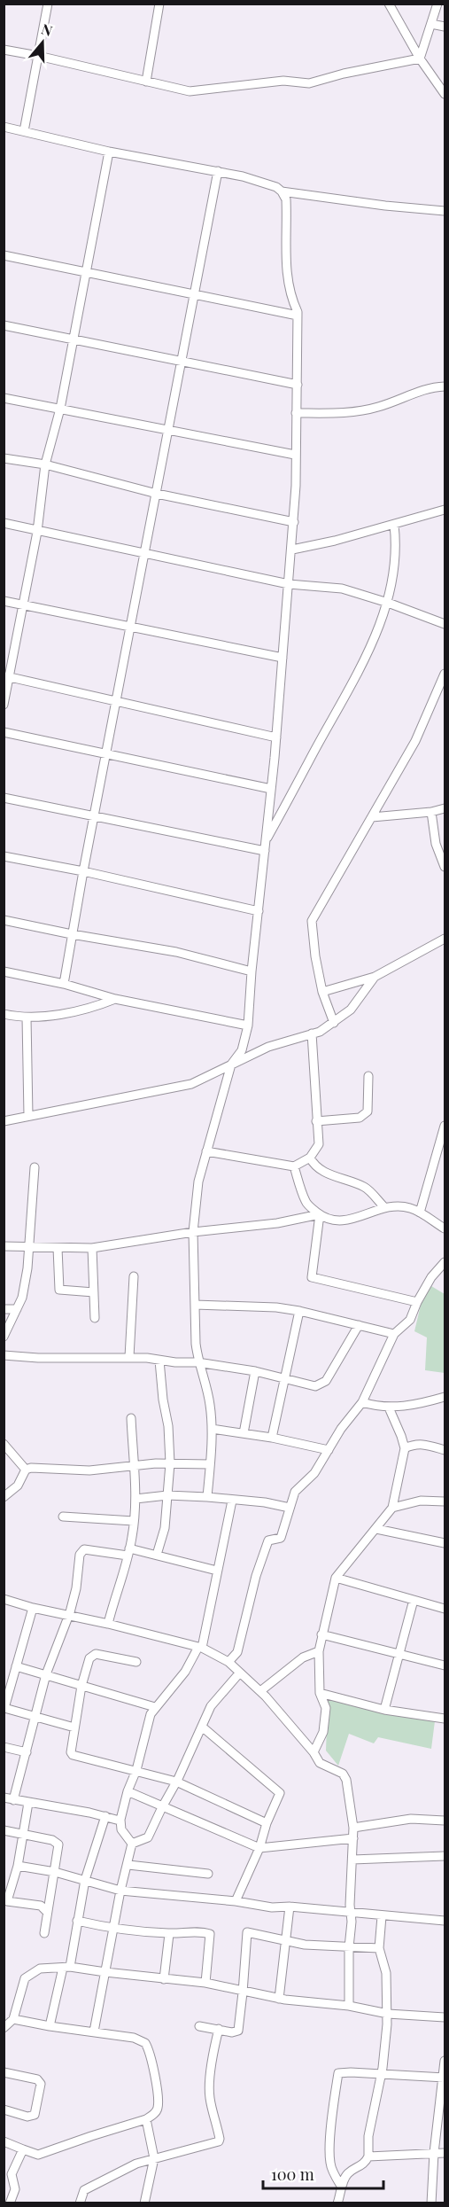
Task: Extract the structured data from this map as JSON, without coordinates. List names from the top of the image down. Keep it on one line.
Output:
{"scale_bar":"100 m","north":"top"}
